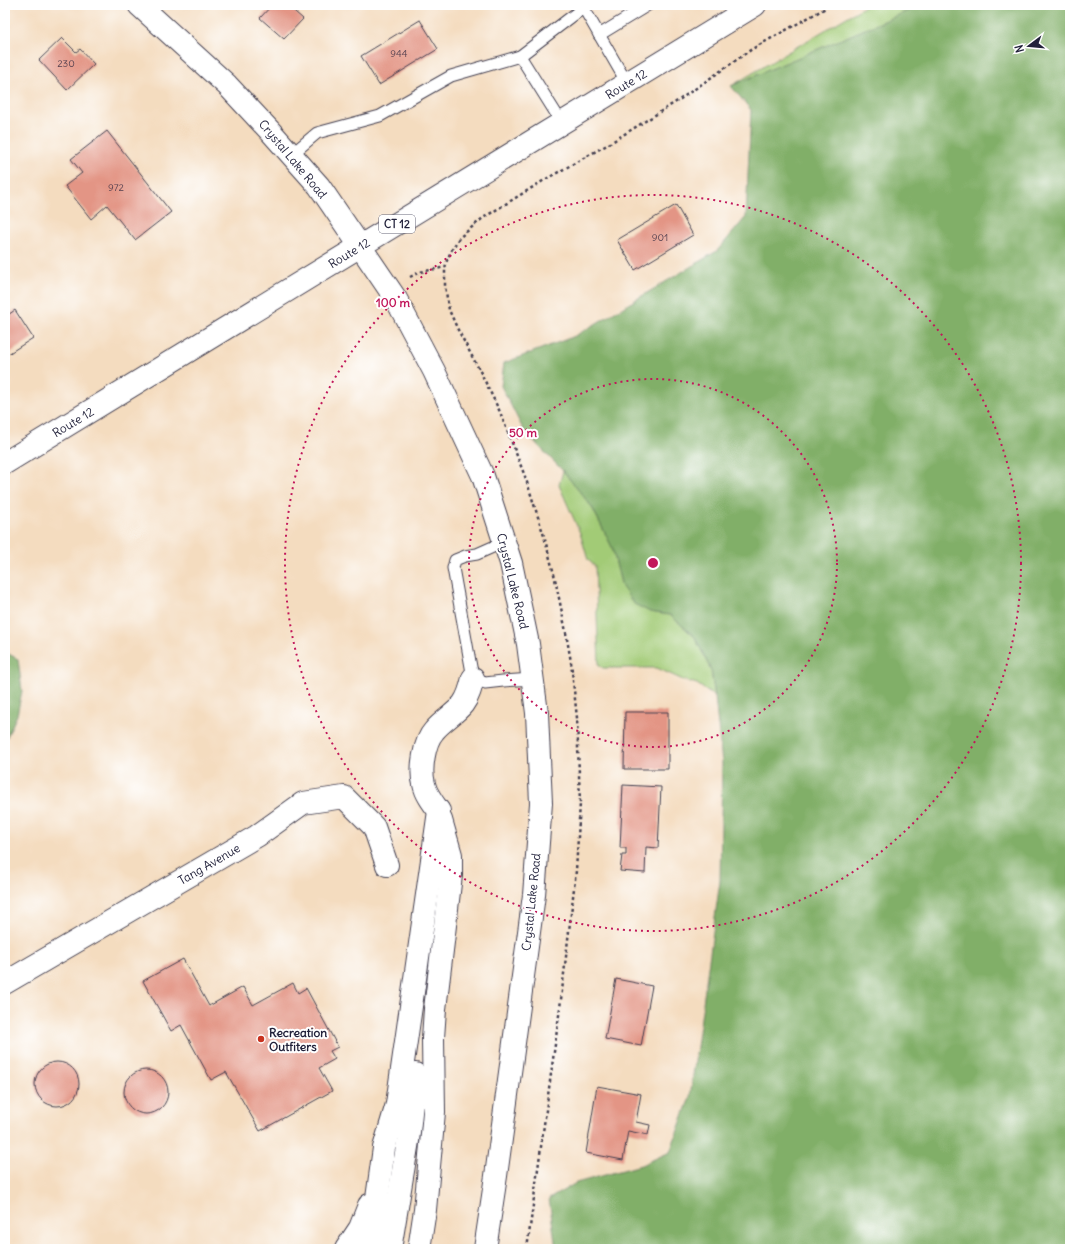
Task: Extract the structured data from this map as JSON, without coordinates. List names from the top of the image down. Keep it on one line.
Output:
{"streets":{"main road":["Route 12","Crystal Lake Road","CT 12","Tang Avenue"]},"crossings":[["Route 12","Crystal Lake Road"]],"places":["Recreation Outfiters"],"house_numbers":["944","230","972","901"],"north":"left","rings":["100 m","50 m"]}
